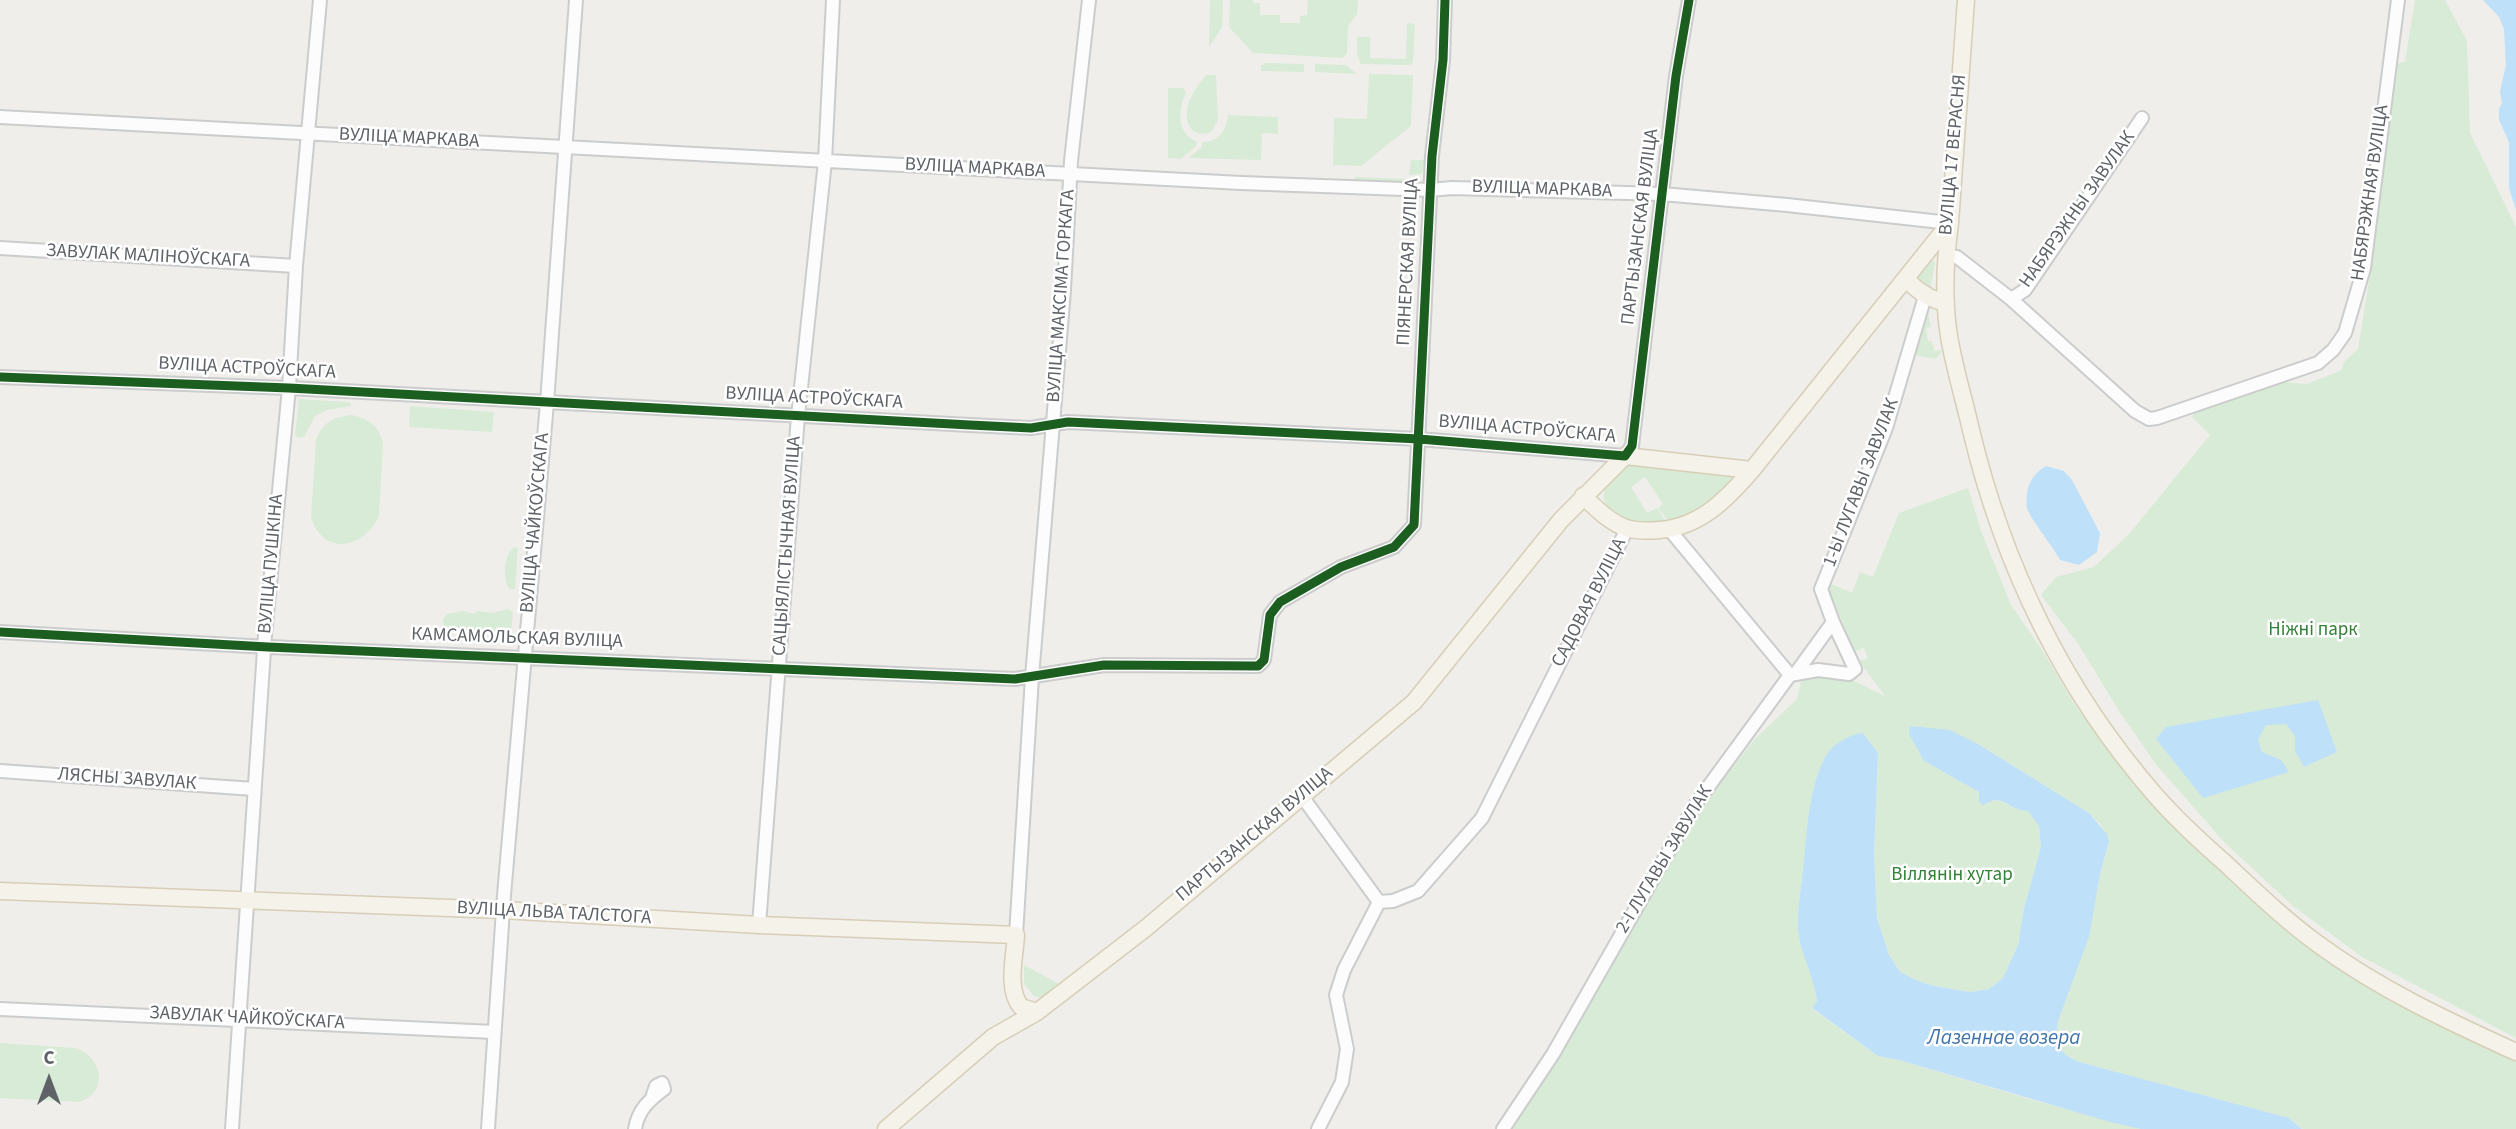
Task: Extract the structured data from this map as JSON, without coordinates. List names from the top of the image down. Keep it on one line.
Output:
{"streets":{"main road":["ВУЛІЦА 17 ВЕРАСНЯ","ПАРТЫЗАНСКАЯ ВУЛІЦА","ВУЛІЦА АСТРОЎСКАГА","САДОВАЯ ВУЛІЦА","ВУЛІЦА ЛЬВА ТАЛСТОГА"],"street":["ВУЛІЦА МАРКАВА","НАБЯРЭЖНАЯ ВУЛІЦА","НАБЯРЭЖНЫ ЗАВУЛАК","ЗАВУЛАК МАЛІНОЎСКАГА","ПІЯНЕРСКАЯ ВУЛІЦА","ВУЛІЦА МАКСІМА ГОРКАГА","1-Ы ЛУГАВЫ ЗАВУЛАК","ВУЛІЦА ЧАЙКОЎСКАГА","САЦЫЯЛІСТЫЧНАЯ ВУЛІЦА","ВУЛІЦА ПУШКІНА","КАМСАМОЛЬСКАЯ ВУЛІЦА","ЛЯСНЫ ЗАВУЛАК","2-І ЛУГАВЫ ЗАВУЛАК","ЗАВУЛАК ЧАЙКОЎСКАГА"]},"crossings":[["ВУЛІЦА МАРКАВА","ВУЛІЦА 17 ВЕРАСНЯ"],["ВУЛІЦА МАРКАВА","ПАРТЫЗАНСКАЯ ВУЛІЦА"],["ВУЛІЦА МАРКАВА","ПІЯНЕРСКАЯ ВУЛІЦА"],["ВУЛІЦА МАРКАВА","ВУЛІЦА МАКСІМА ГОРКАГА"],["ВУЛІЦА МАРКАВА","ВУЛІЦА ЧАЙКОЎСКАГА"],["ВУЛІЦА МАРКАВА","САЦЫЯЛІСТЫЧНАЯ ВУЛІЦА"],["ВУЛІЦА МАРКАВА","ВУЛІЦА ПУШКІНА"],["ВУЛІЦА МАРКАВА","САДОВАЯ ВУЛІЦА"],["ВУЛІЦА 17 ВЕРАСНЯ","НАБЯРЭЖНАЯ ВУЛІЦА"],["ВУЛІЦА 17 ВЕРАСНЯ","НАБЯРЭЖНЫ ЗАВУЛАК"],["ВУЛІЦА 17 ВЕРАСНЯ","САДОВАЯ ВУЛІЦА"],["ПАРТЫЗАНСКАЯ ВУЛІЦА","ВУЛІЦА АСТРОЎСКАГА"],["ЗАВУЛАК МАЛІНОЎСКАГА","ВУЛІЦА ПУШКІНА"],["ПІЯНЕРСКАЯ ВУЛІЦА","ВУЛІЦА МАКСІМА ГОРКАГА"],["ПІЯНЕРСКАЯ ВУЛІЦА","ВУЛІЦА АСТРОЎСКАГА"],["ПІЯНЕРСКАЯ ВУЛІЦА","КАМСАМОЛЬСКАЯ ВУЛІЦА"],["ВУЛІЦА МАКСІМА ГОРКАГА","ВУЛІЦА АСТРОЎСКАГА"],["ВУЛІЦА МАКСІМА ГОРКАГА","КАМСАМОЛЬСКАЯ ВУЛІЦА"],["ВУЛІЦА МАКСІМА ГОРКАГА","ВУЛІЦА ЛЬВА ТАЛСТОГА"],["ВУЛІЦА АСТРОЎСКАГА","ВУЛІЦА ЧАЙКОЎСКАГА"],["ВУЛІЦА АСТРОЎСКАГА","САЦЫЯЛІСТЫЧНАЯ ВУЛІЦА"],["ВУЛІЦА АСТРОЎСКАГА","ВУЛІЦА ПУШКІНА"],["ВУЛІЦА АСТРОЎСКАГА","САДОВАЯ ВУЛІЦА"],["1-Ы ЛУГАВЫ ЗАВУЛАК","2-І ЛУГАВЫ ЗАВУЛАК"],["ВУЛІЦА ЧАЙКОЎСКАГА","КАМСАМОЛЬСКАЯ ВУЛІЦА"],["ВУЛІЦА ЧАЙКОЎСКАГА","ВУЛІЦА ЛЬВА ТАЛСТОГА"],["ВУЛІЦА ЧАЙКОЎСКАГА","ЗАВУЛАК ЧАЙКОЎСКАГА"],["САЦЫЯЛІСТЫЧНАЯ ВУЛІЦА","КАМСАМОЛЬСКАЯ ВУЛІЦА"],["САЦЫЯЛІСТЫЧНАЯ ВУЛІЦА","ВУЛІЦА ЛЬВА ТАЛСТОГА"],["ВУЛІЦА ПУШКІНА","КАМСАМОЛЬСКАЯ ВУЛІЦА"],["ВУЛІЦА ПУШКІНА","ЛЯСНЫ ЗАВУЛАК"],["ВУЛІЦА ПУШКІНА","ВУЛІЦА ЛЬВА ТАЛСТОГА"],["ВУЛІЦА ПУШКІНА","ЗАВУЛАК ЧАЙКОЎСКАГА"]],"water":["Лазеннае возера"],"parks":["Ніжні парк","Віллянін хутар"],"north":"top"}
